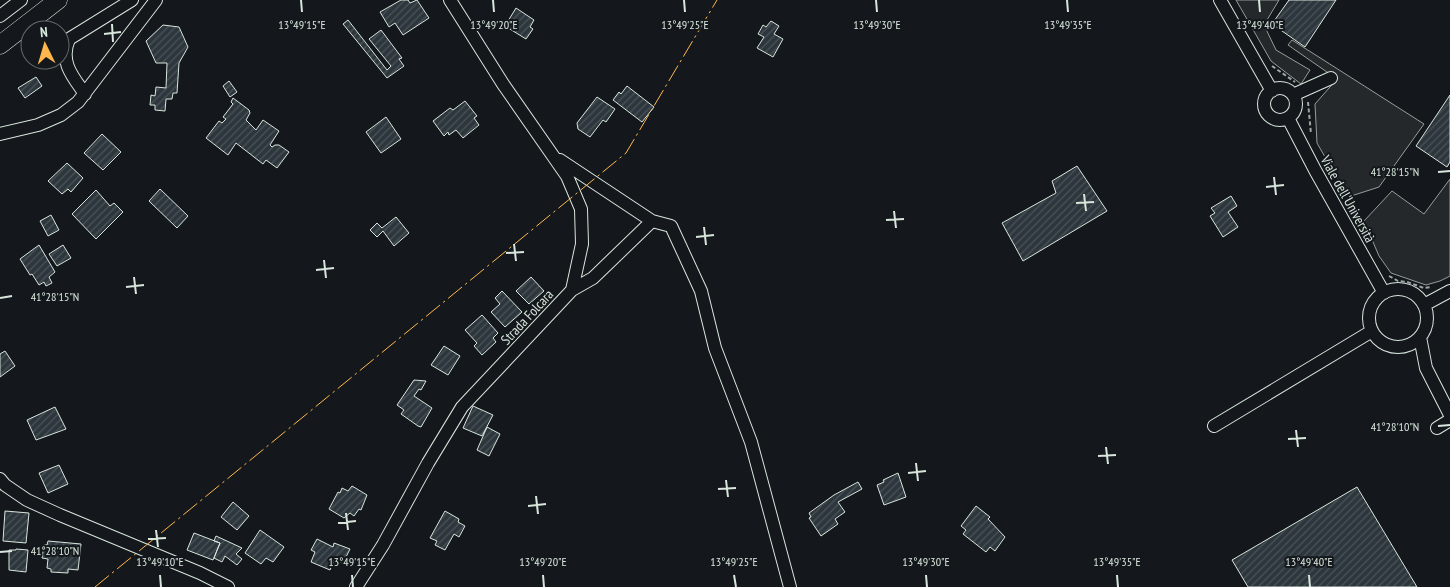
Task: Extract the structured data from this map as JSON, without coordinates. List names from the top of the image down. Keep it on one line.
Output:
{"streets":{"street":["Viale dell'Università","Strada Folcara"]},"north":"top","coordinates":["13°49'15\"E","13°49'20\"E","13°49'25\"E","13°49'30\"E","13°49'35\"E","13°49'40\"E","41°28'15\"N","41°28'10\"N","13°49'10\"E"]}
